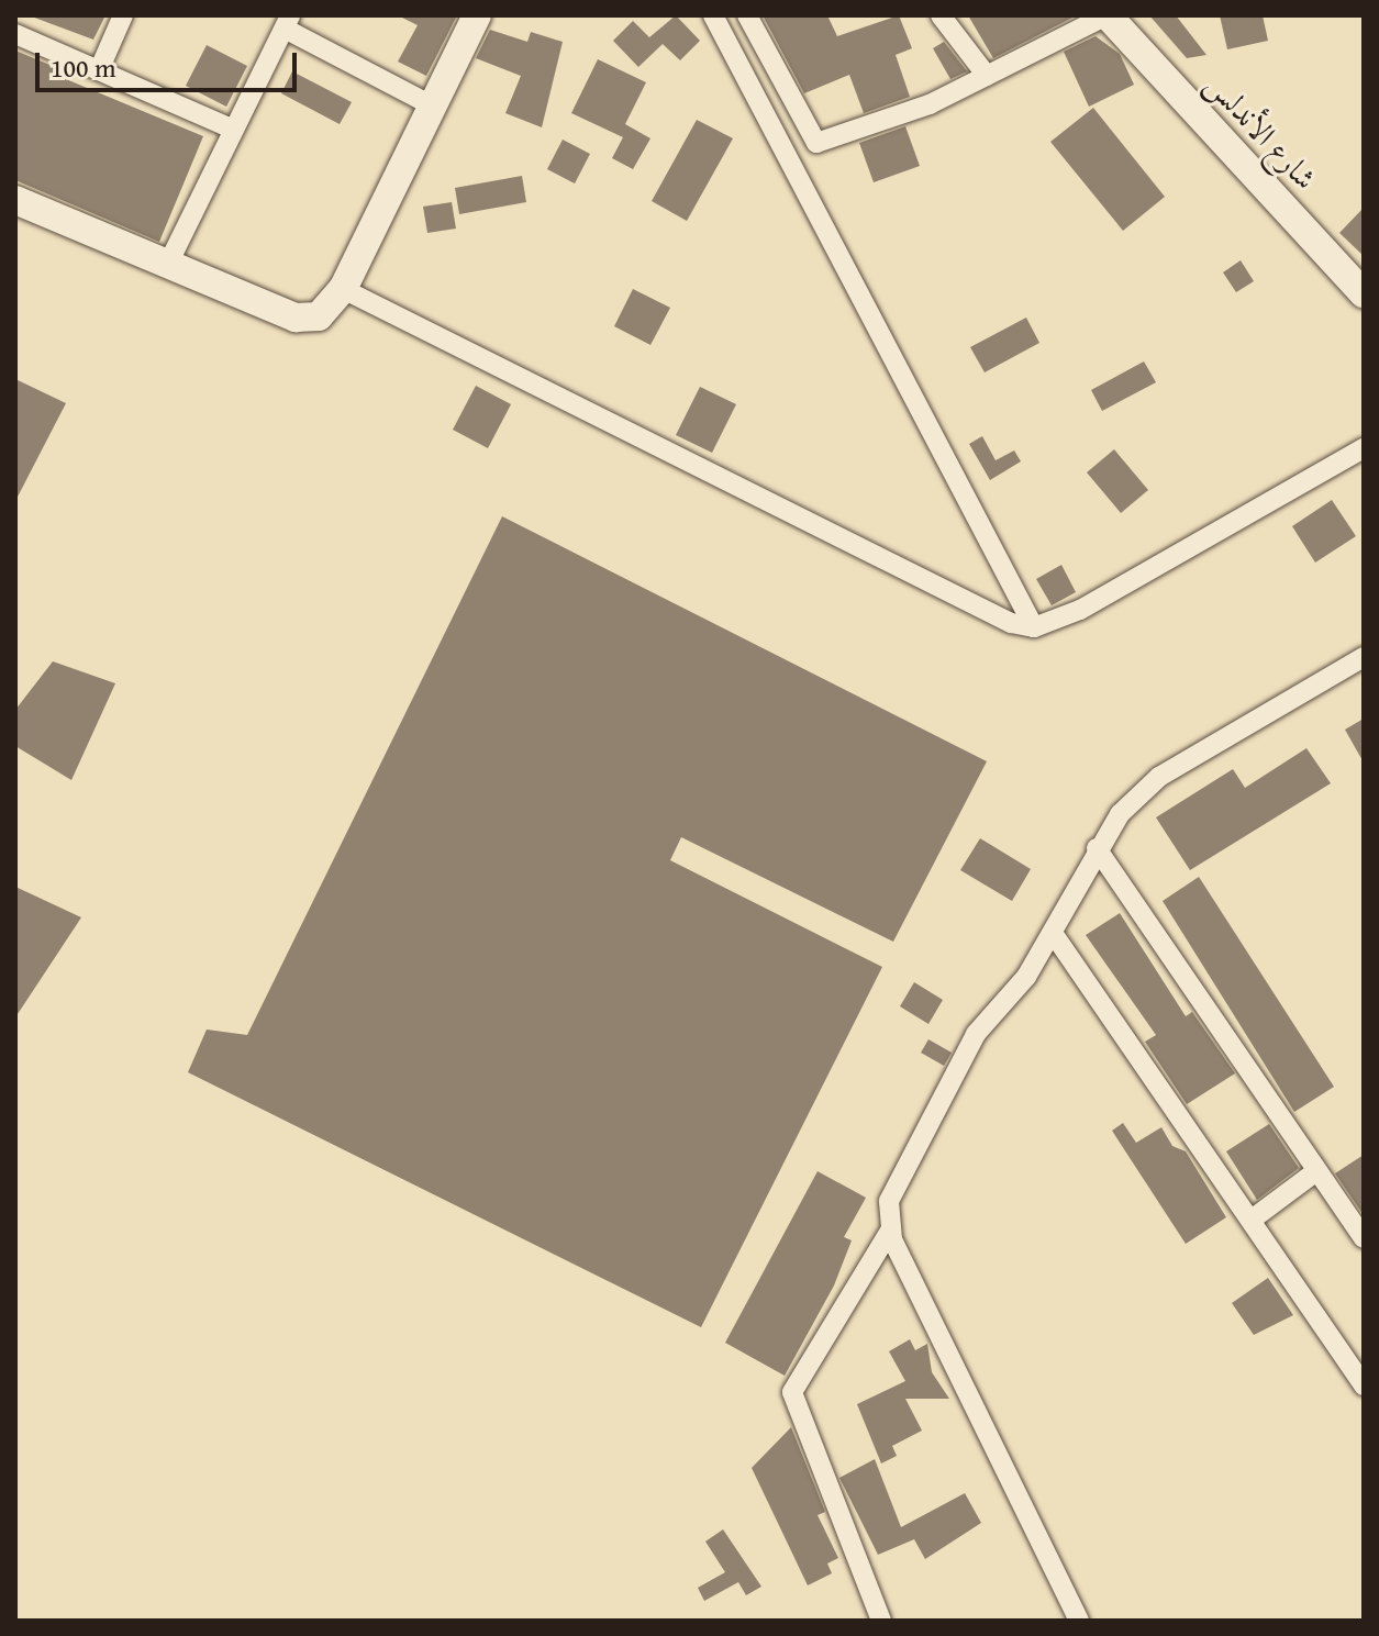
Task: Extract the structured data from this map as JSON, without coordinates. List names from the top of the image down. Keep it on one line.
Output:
{"streets":{"main road":["شارع الأندلس"]},"scale_bar":"100 m"}
